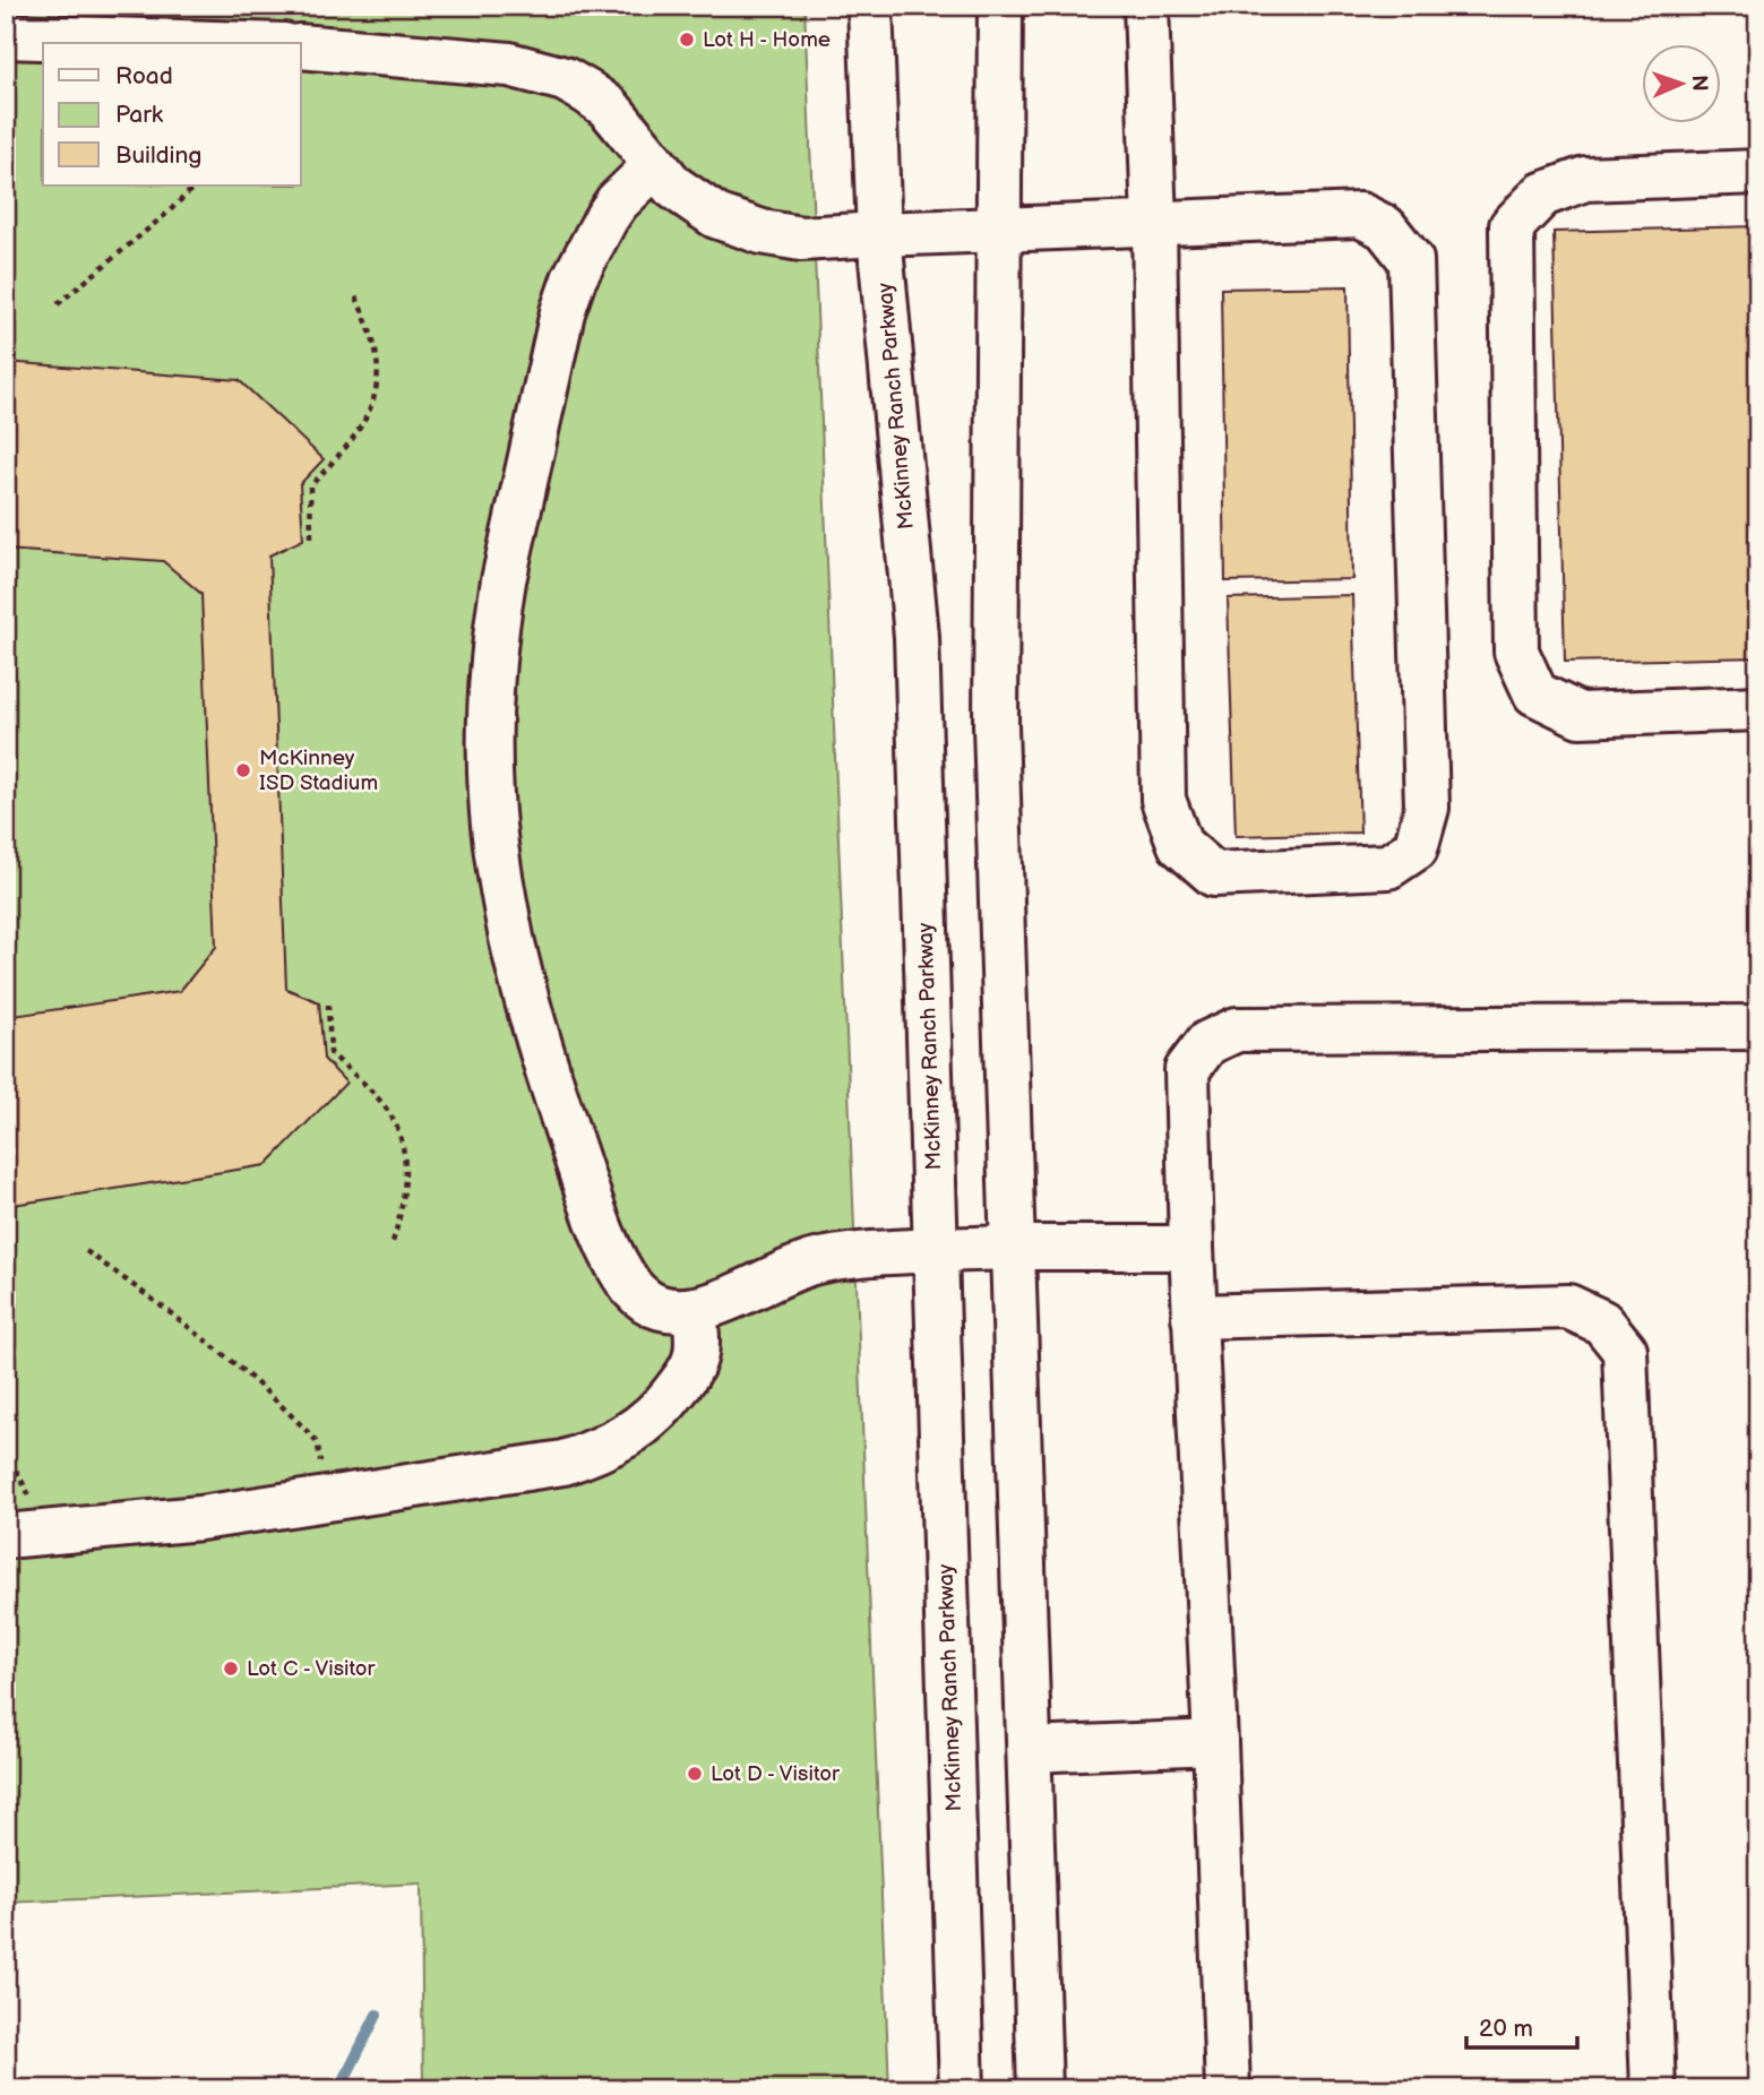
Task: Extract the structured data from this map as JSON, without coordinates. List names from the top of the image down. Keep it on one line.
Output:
{"streets":{"main road":["McKinney Ranch Parkway"]},"places":["Lot H - Home","McKinney ISD Stadium","Lot C - Visitor","Lot D - Visitor"],"legend":["Road","Park","Building"],"scale_bar":"20 m","north":"right"}
